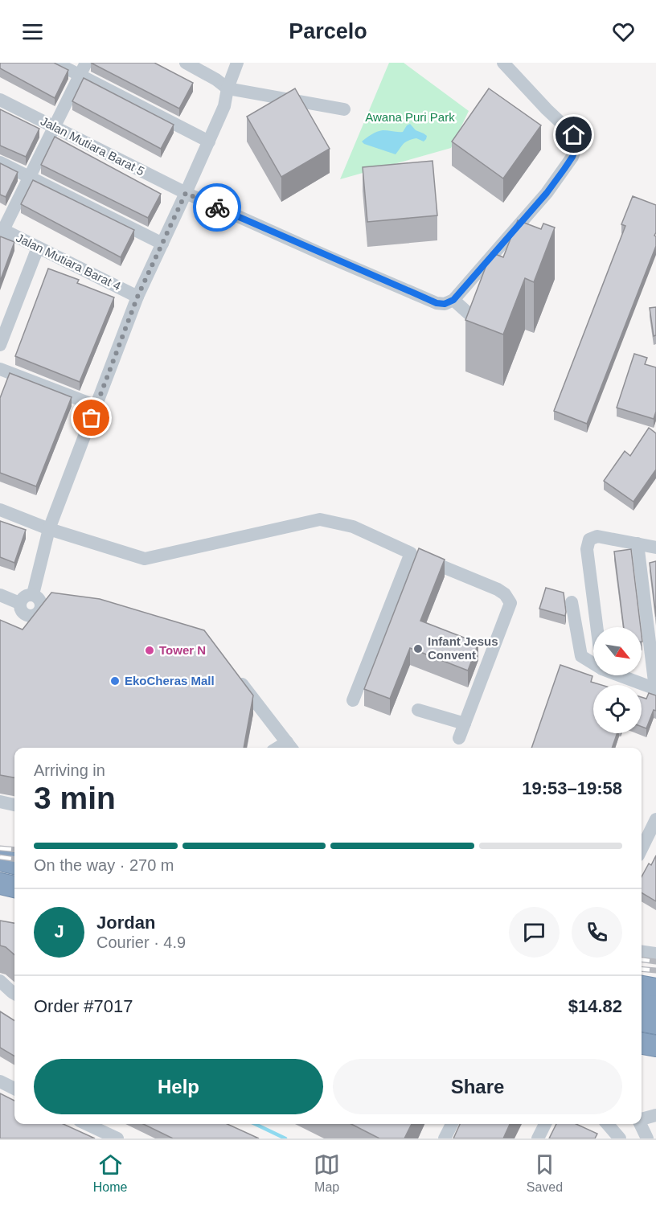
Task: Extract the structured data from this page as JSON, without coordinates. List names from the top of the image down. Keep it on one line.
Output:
{"streets":{"street":["Jalan Mutiara Barat 5","Jalan Mutiara Barat 4"]},"parks":["Awana Puri Park"],"places":["Infant Jesus Convent","Tower N","EkoCheras Mall"],"north":"bottom right","page":{"header":"Parcelo","heading":["3 min","Arriving in","19:53–19:58"],"panel":["Jordan","Courier · 4.9","Order #7017","$14.82"],"bar":"On the way · 270 m","round":"J","buttons":["Help","Share"],"tabs":["Home","Map","Saved"]}}
